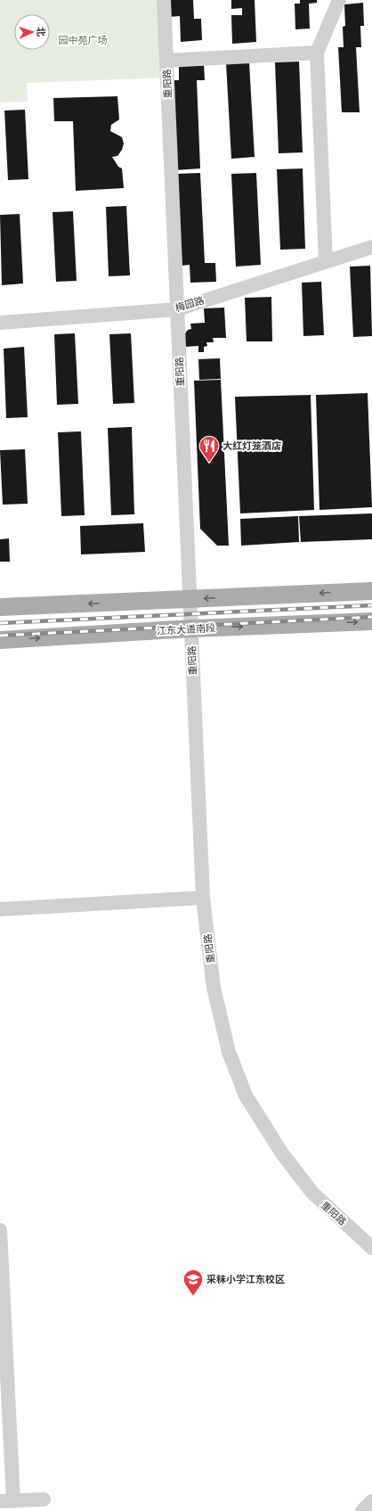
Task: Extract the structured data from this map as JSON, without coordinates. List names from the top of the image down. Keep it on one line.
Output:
{"streets":{"main road":["江东大道南段"],"street":["重阳路","梅园路"]},"crossings":[["重阳路","梅园路"],["重阳路","江东大道南段"]],"parks":["园中苑广场"],"places":{"restaurant":["大红灯笼酒店"],"school or university":["采秣小学江东校区"]},"north":"right"}
